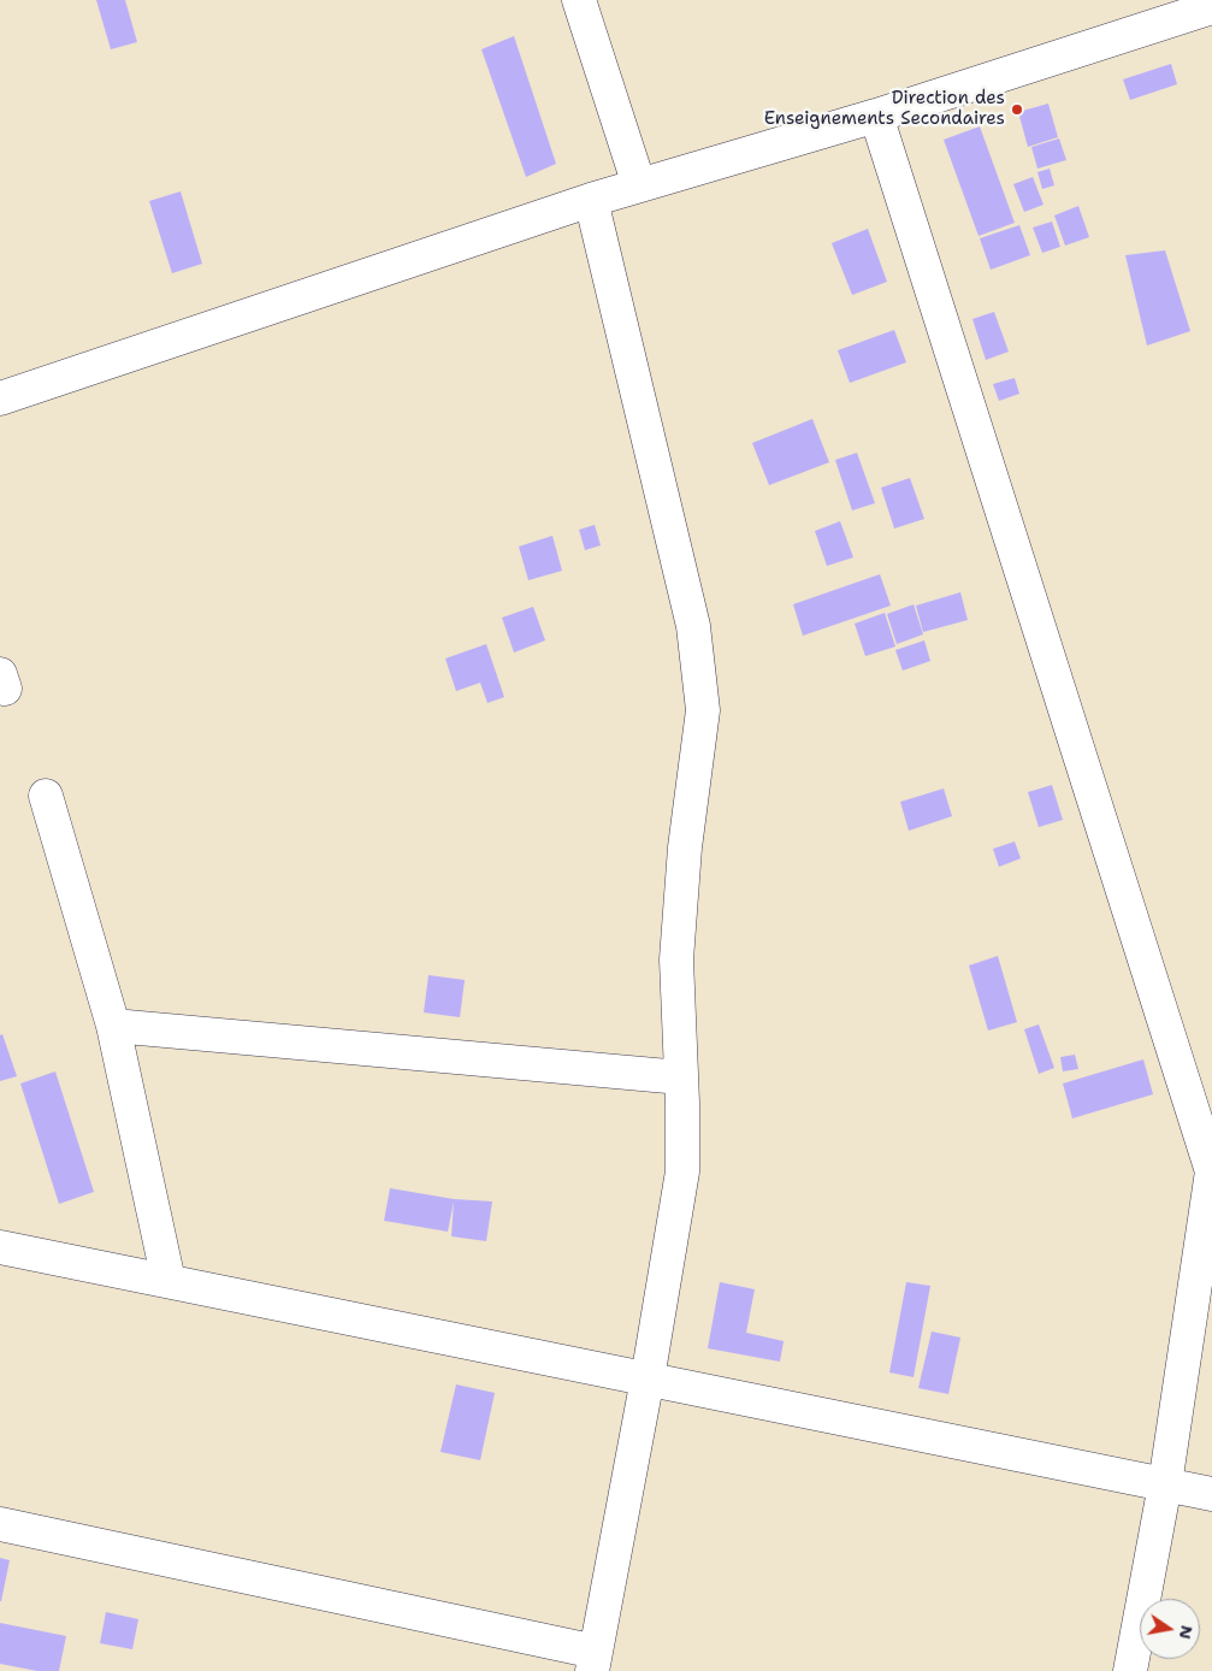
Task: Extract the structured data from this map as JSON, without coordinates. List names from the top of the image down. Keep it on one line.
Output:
{"places":["Direction des Enseignements Secondaires"],"north":"right"}
